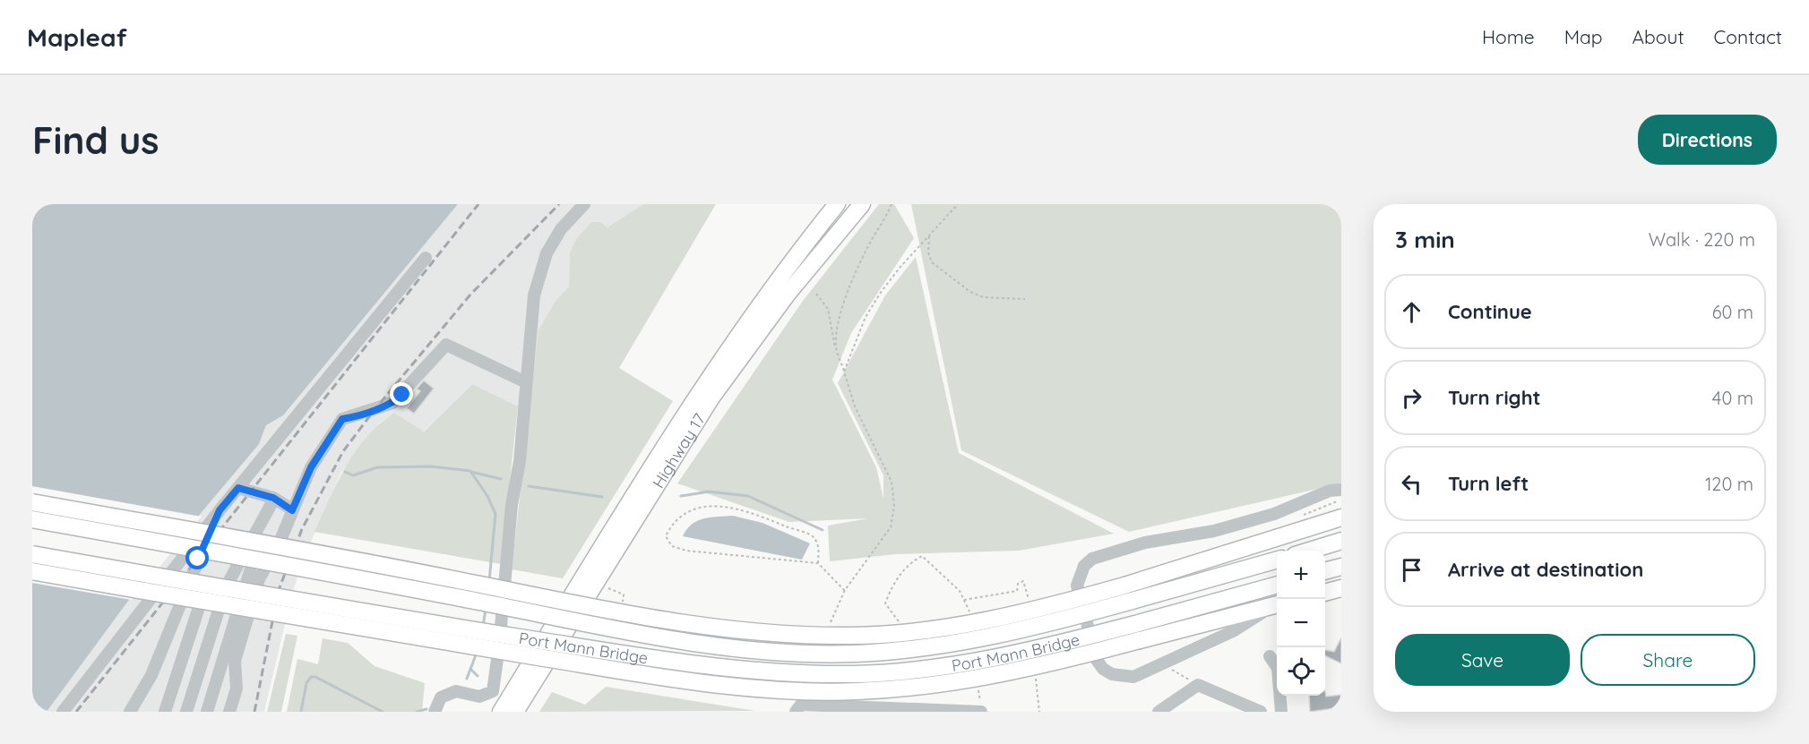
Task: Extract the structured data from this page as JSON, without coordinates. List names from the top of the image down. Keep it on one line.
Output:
{"streets":{"highway":["Highway 17","Port Mann Bridge"]},"page":{"header":"Mapleaf","nav":["Home","Map","About","Contact"],"buttons":["Directions",["Save","Share"]],"title":"Find us","heading":["3 min","Walk · 220 m"],"list":[["Continue","60 m"],["Turn right","40 m"],["Turn left","120 m"],"Arrive at destination"],"map_buttons":["+","−"]}}
